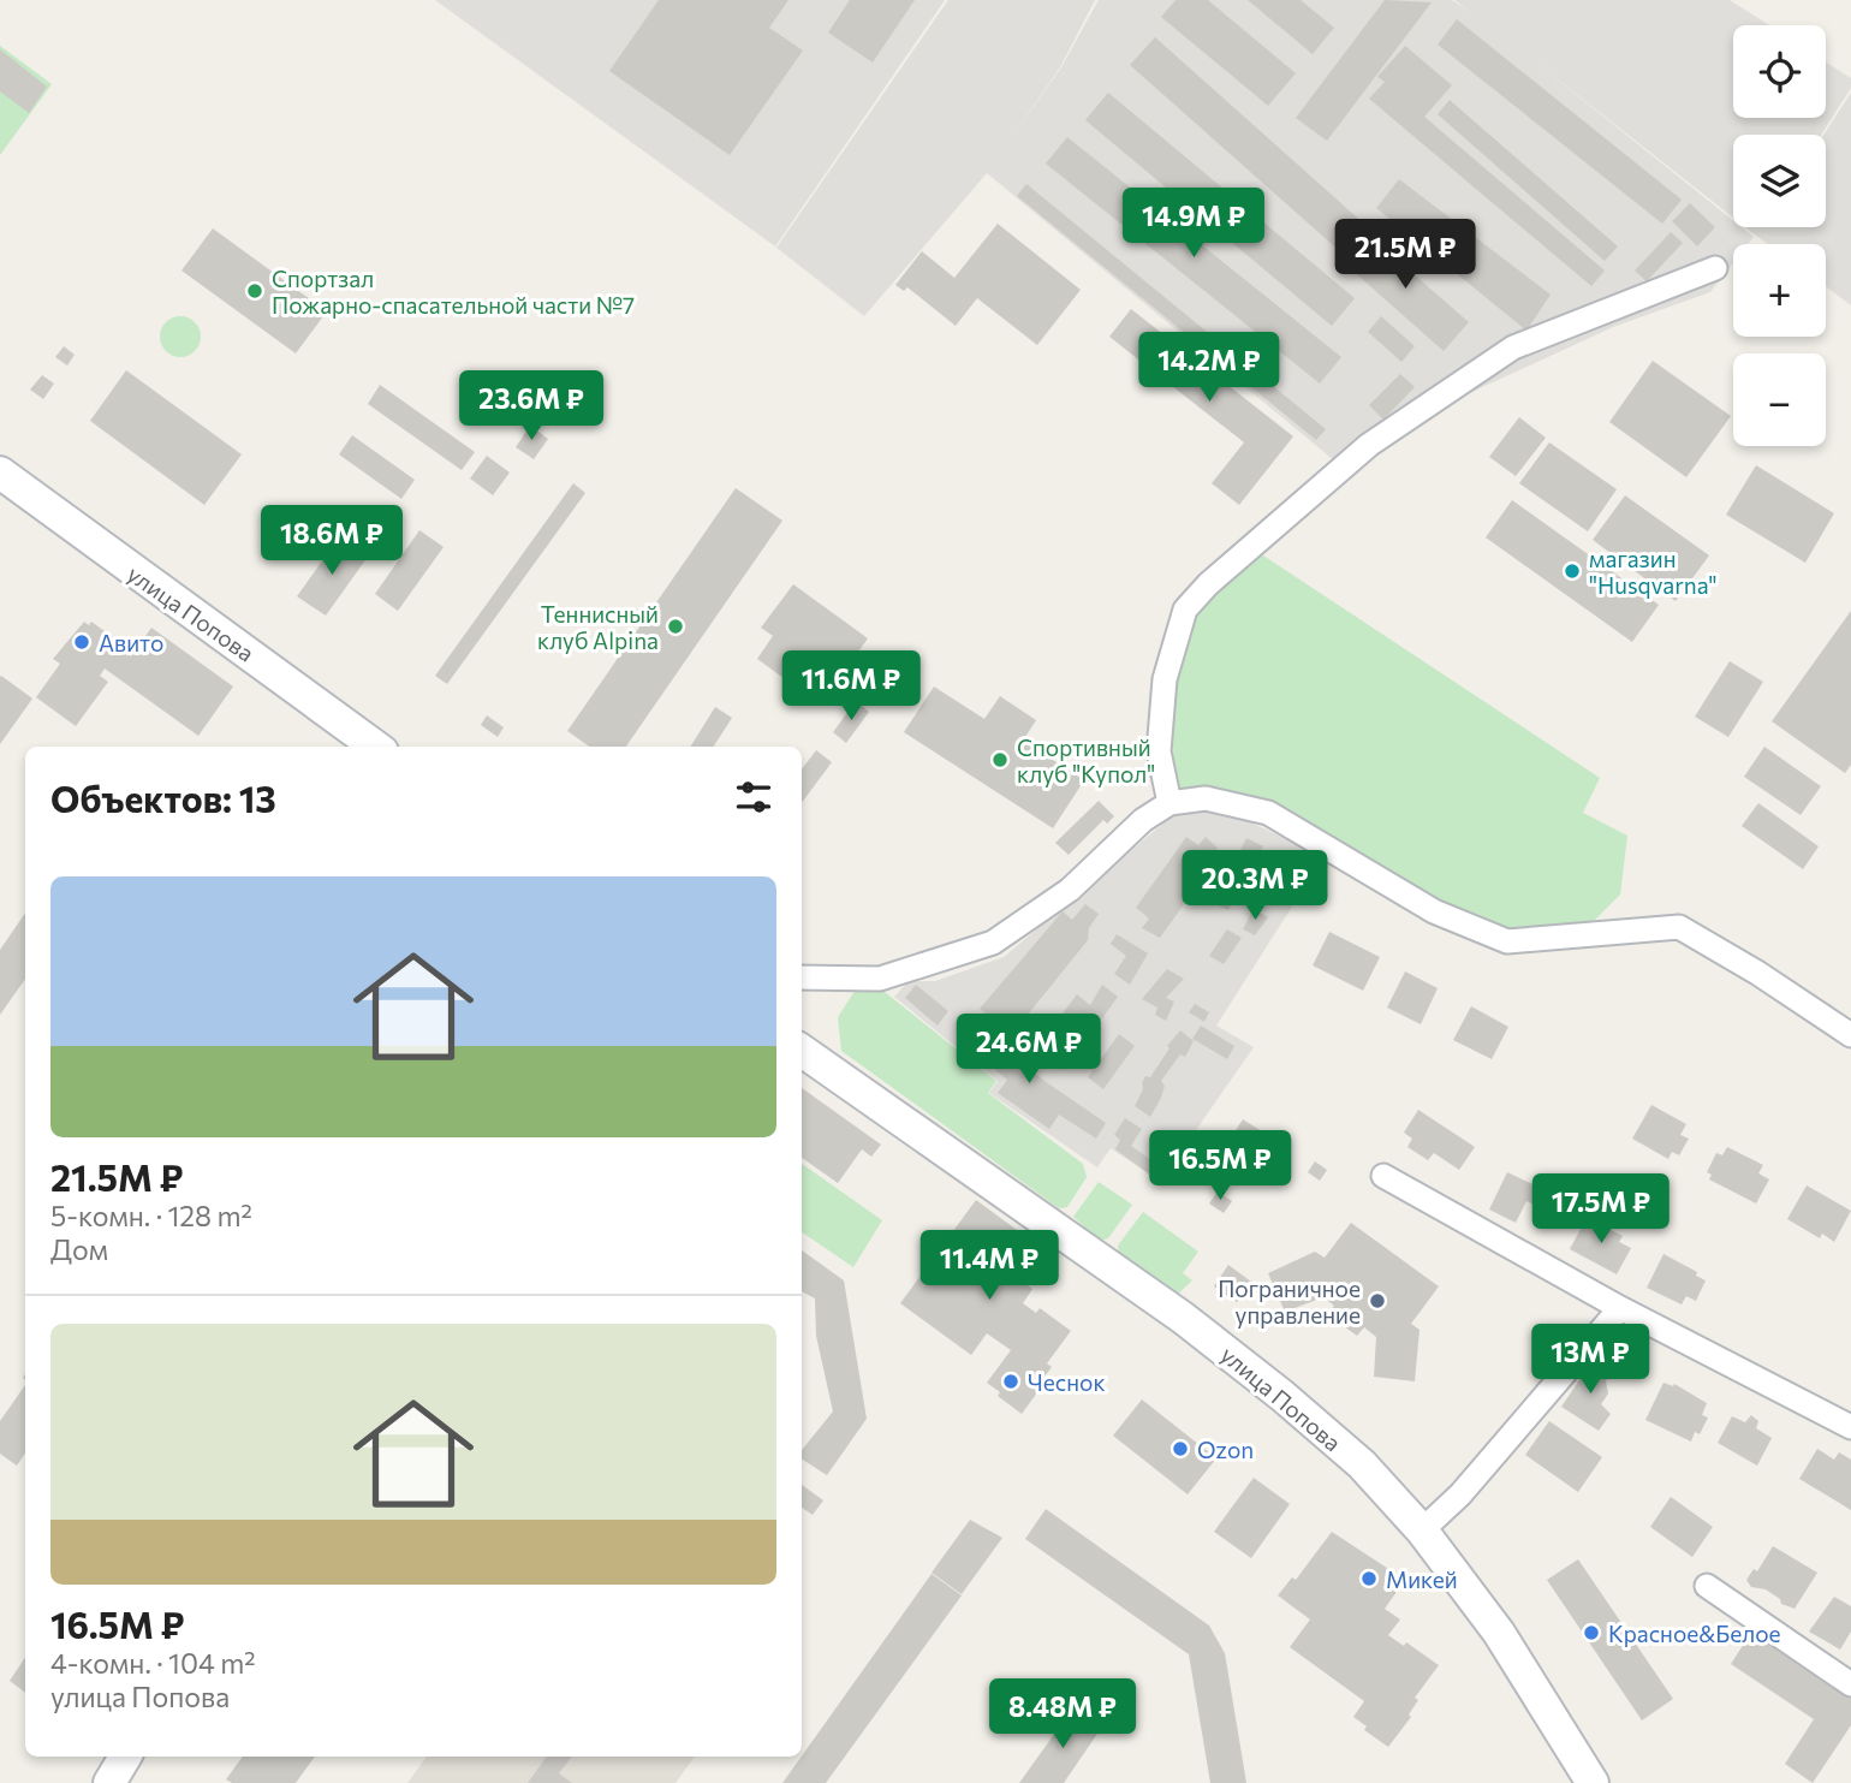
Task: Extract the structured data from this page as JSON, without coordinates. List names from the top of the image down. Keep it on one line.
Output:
{"streets":{"street":["улица Попова"]},"places":["Спортзал Пожарно-спасательной части №7","магазин \"Husqvarna\"","Теннисный клуб Alpina","Авито","Спортивный клуб \"Купол\"","Пограничное управление","Чеснок","Ozon","Микей","Красное&Белое"],"page":{"map_buttons":["+","−"],"price":["14.9M ₽","21.5M ₽","14.2M ₽","23.6M ₽","18.6M ₽","11.6M ₽","20.3M ₽","24.6M ₽","16.5M ₽","17.5M ₽","11.4M ₽","13M ₽","8.48M ₽"],"heading":"Объектов: 13","list":[{"name":"21.5M ₽","note":"5-комн. · 128 m² · Дом"},{"name":"16.5M ₽","note":"4-комн. · 104 m² · улица Попова"}]}}
